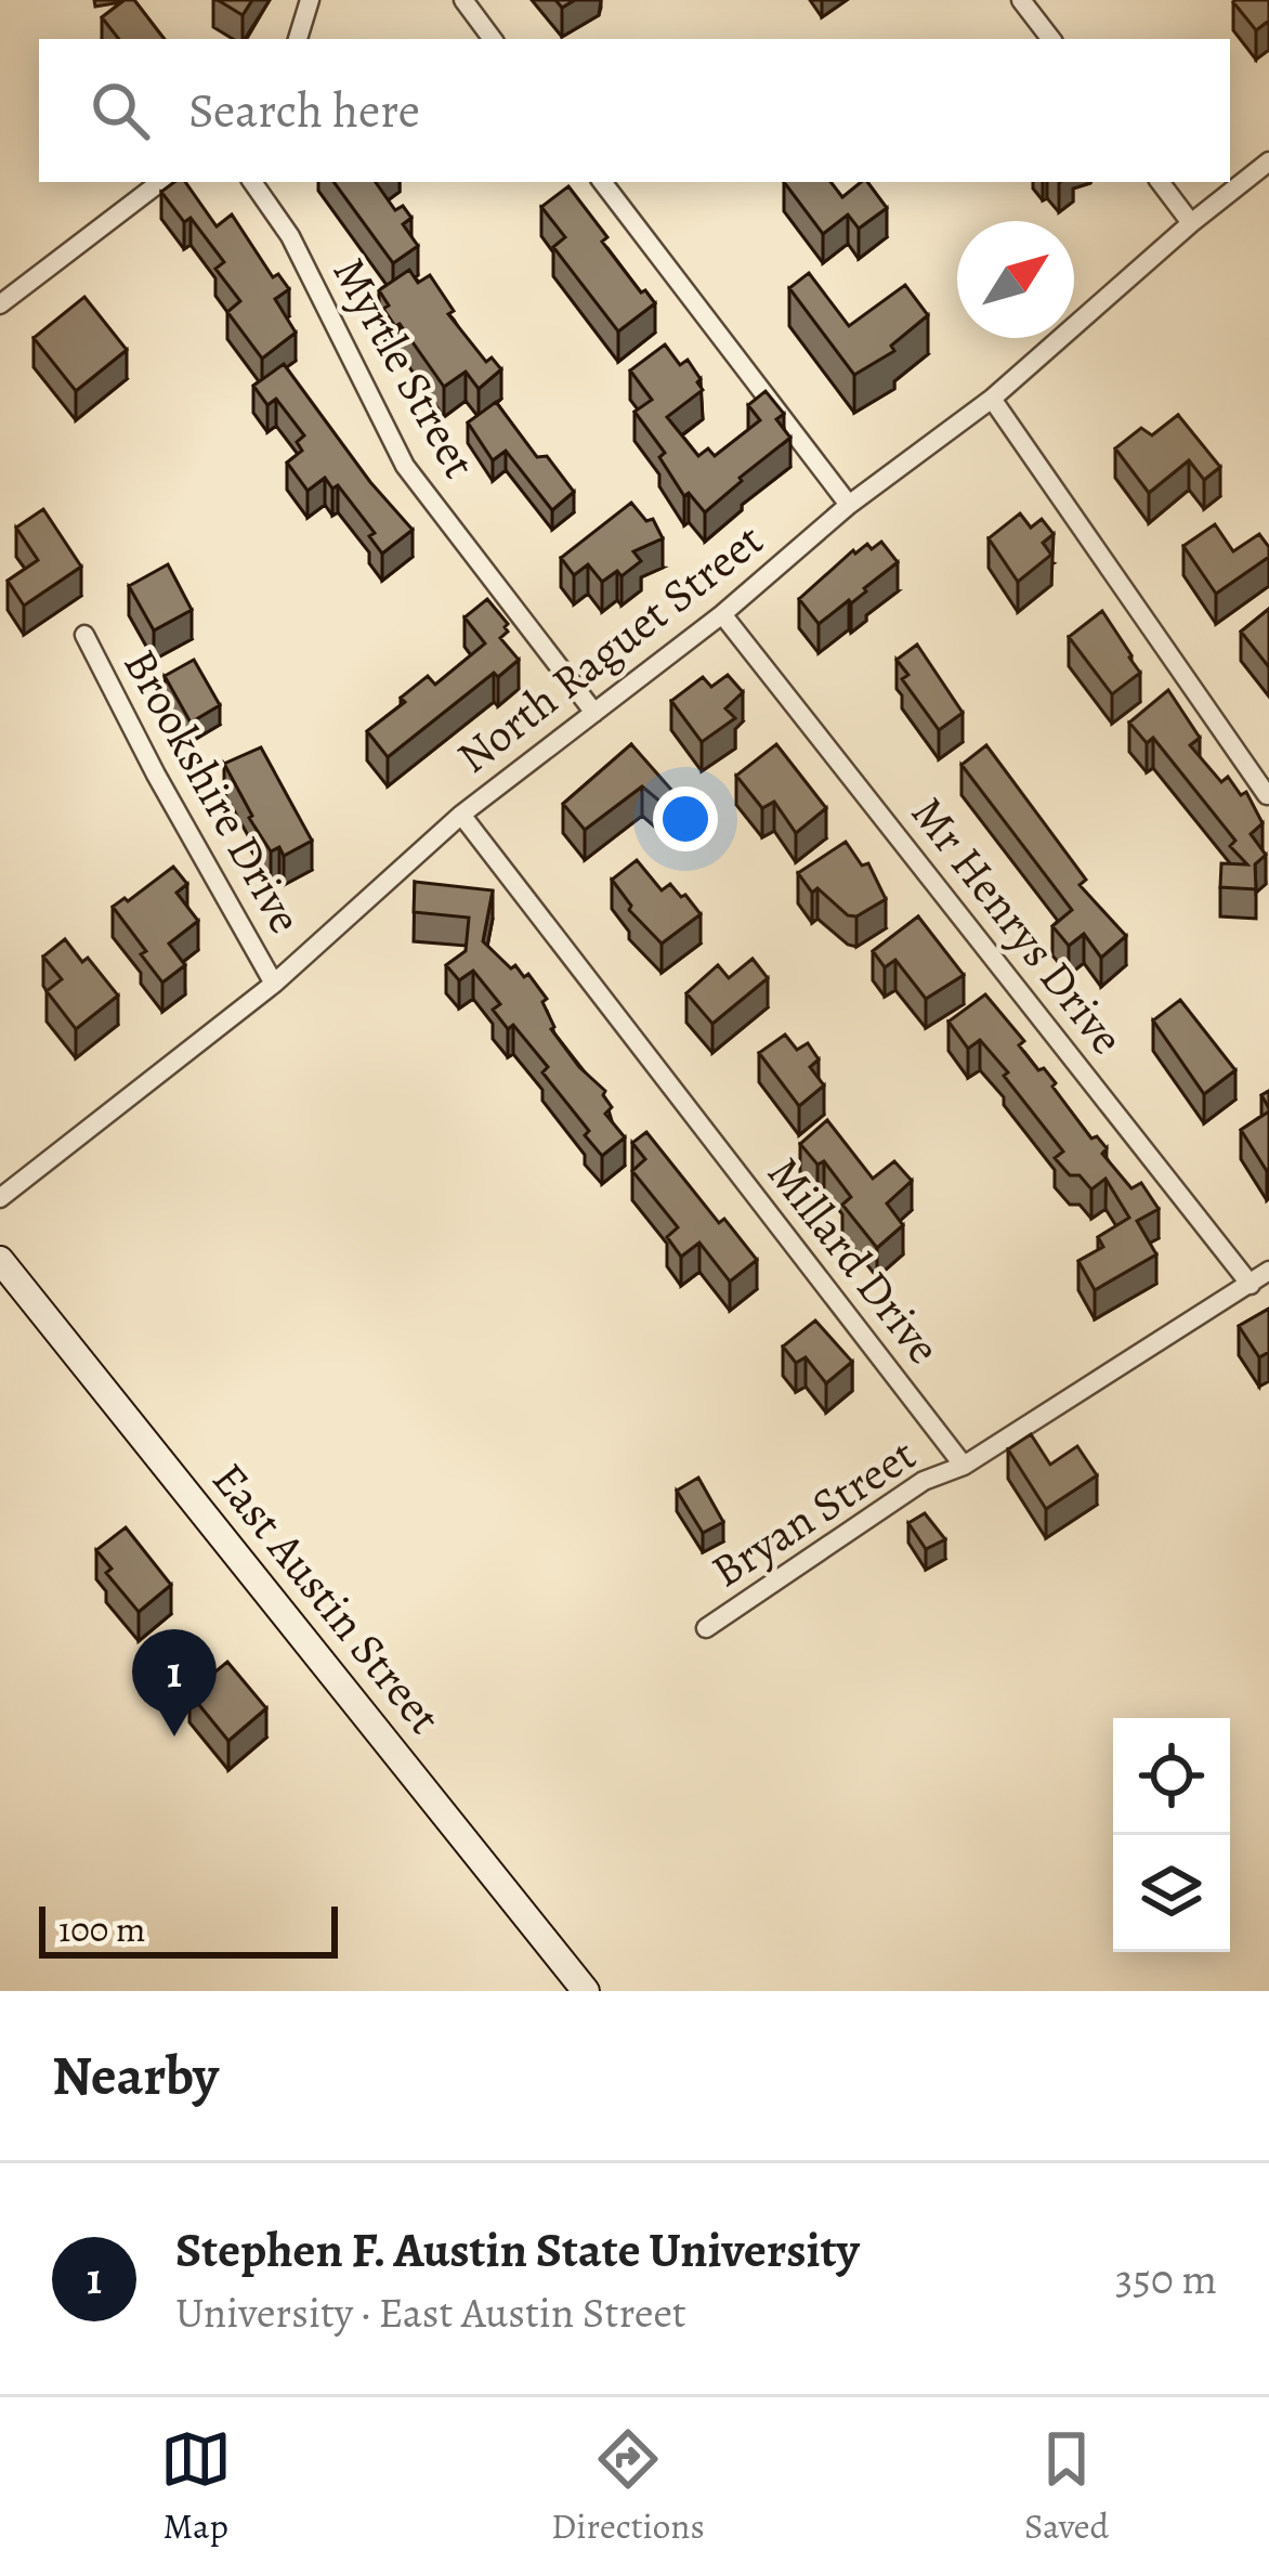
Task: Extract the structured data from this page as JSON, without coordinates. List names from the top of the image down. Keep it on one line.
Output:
{"streets":{"main road":["East Austin Street"],"street":["Myrtle Street","North Raguet Street","Brookshire Drive","Mr Henrys Drive","Millard Drive","Bryan Street"]},"crossings":[["Myrtle Street","North Raguet Street"],["North Raguet Street","Brookshire Drive"],["North Raguet Street","Mr Henrys Drive"],["North Raguet Street","Millard Drive"],["Millard Drive","Bryan Street"]],"scale_bar":"100 m","north":"top right","page":{"search":"Search here","pins":"1","scale":"100 m","heading":"Nearby","list":[{"mark":"1","name":"Stephen F. Austin State University","note":"University · East Austin Street","value":"350 m"}],"nav":["Map","Directions","Saved"]}}
